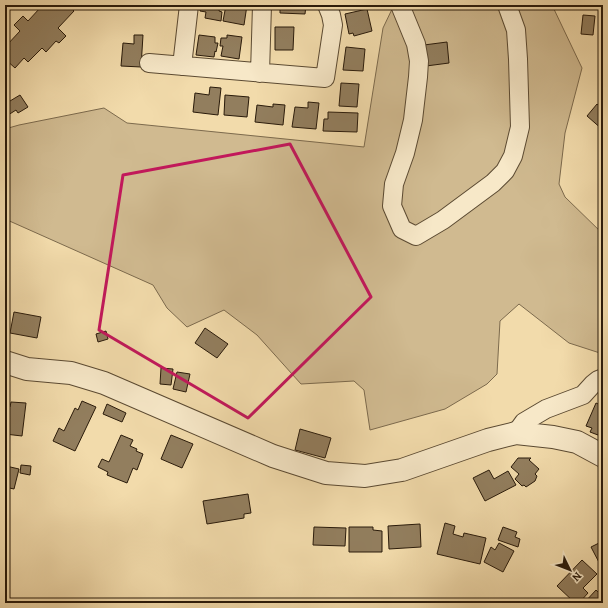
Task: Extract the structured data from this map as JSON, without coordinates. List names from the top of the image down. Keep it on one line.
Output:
{"north":"bottom right"}
